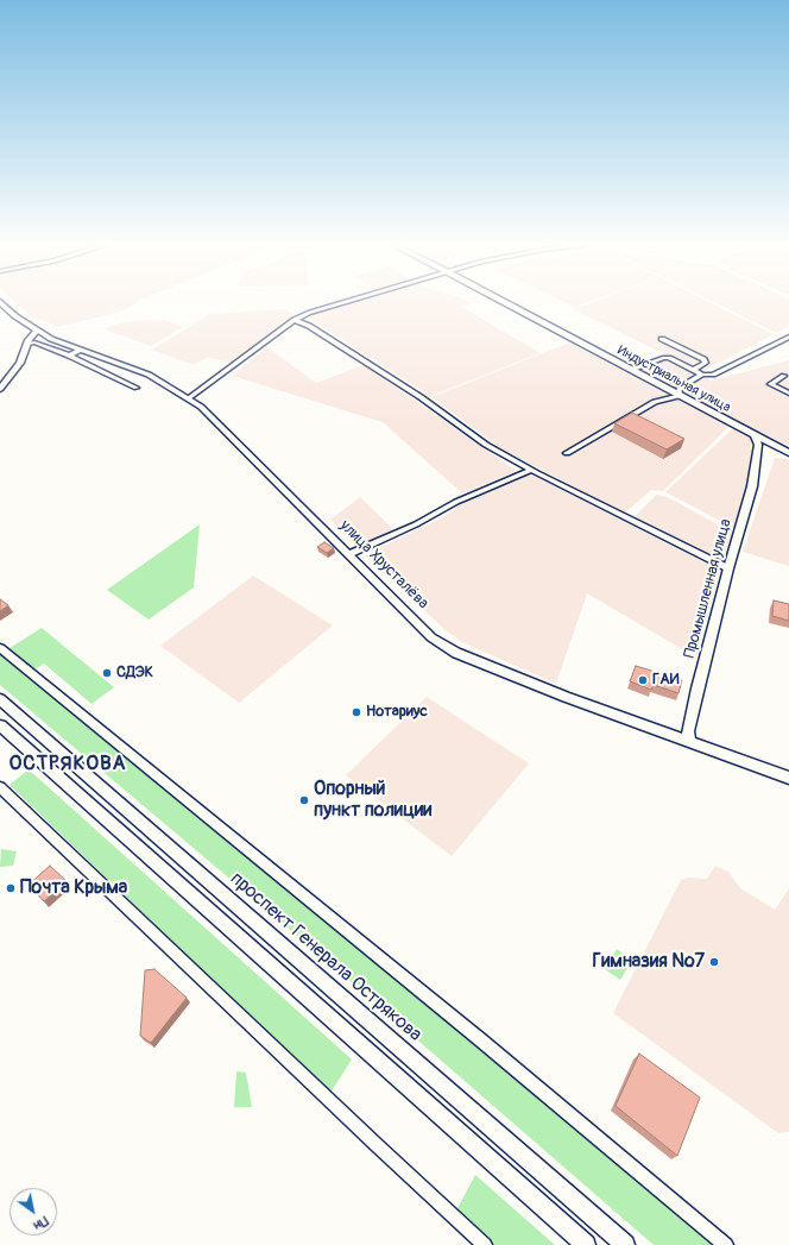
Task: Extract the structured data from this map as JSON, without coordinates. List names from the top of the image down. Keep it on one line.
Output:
{"streets":{"main road":["Индустриальная улица","улица Хрусталёва","Промышленная улица","проспект Генерала Острякова"]},"crossings":[["Индустриальная улица","Промышленная улица"],["улица Хрусталёва","Промышленная улица"]],"districts":["ОСТРЯКОВА"],"places":["СДЭК","ГАИ","Нотариус","Опорный пункт полиции","Почта Крыма","Гимназия №7"],"north":"bottom right"}
